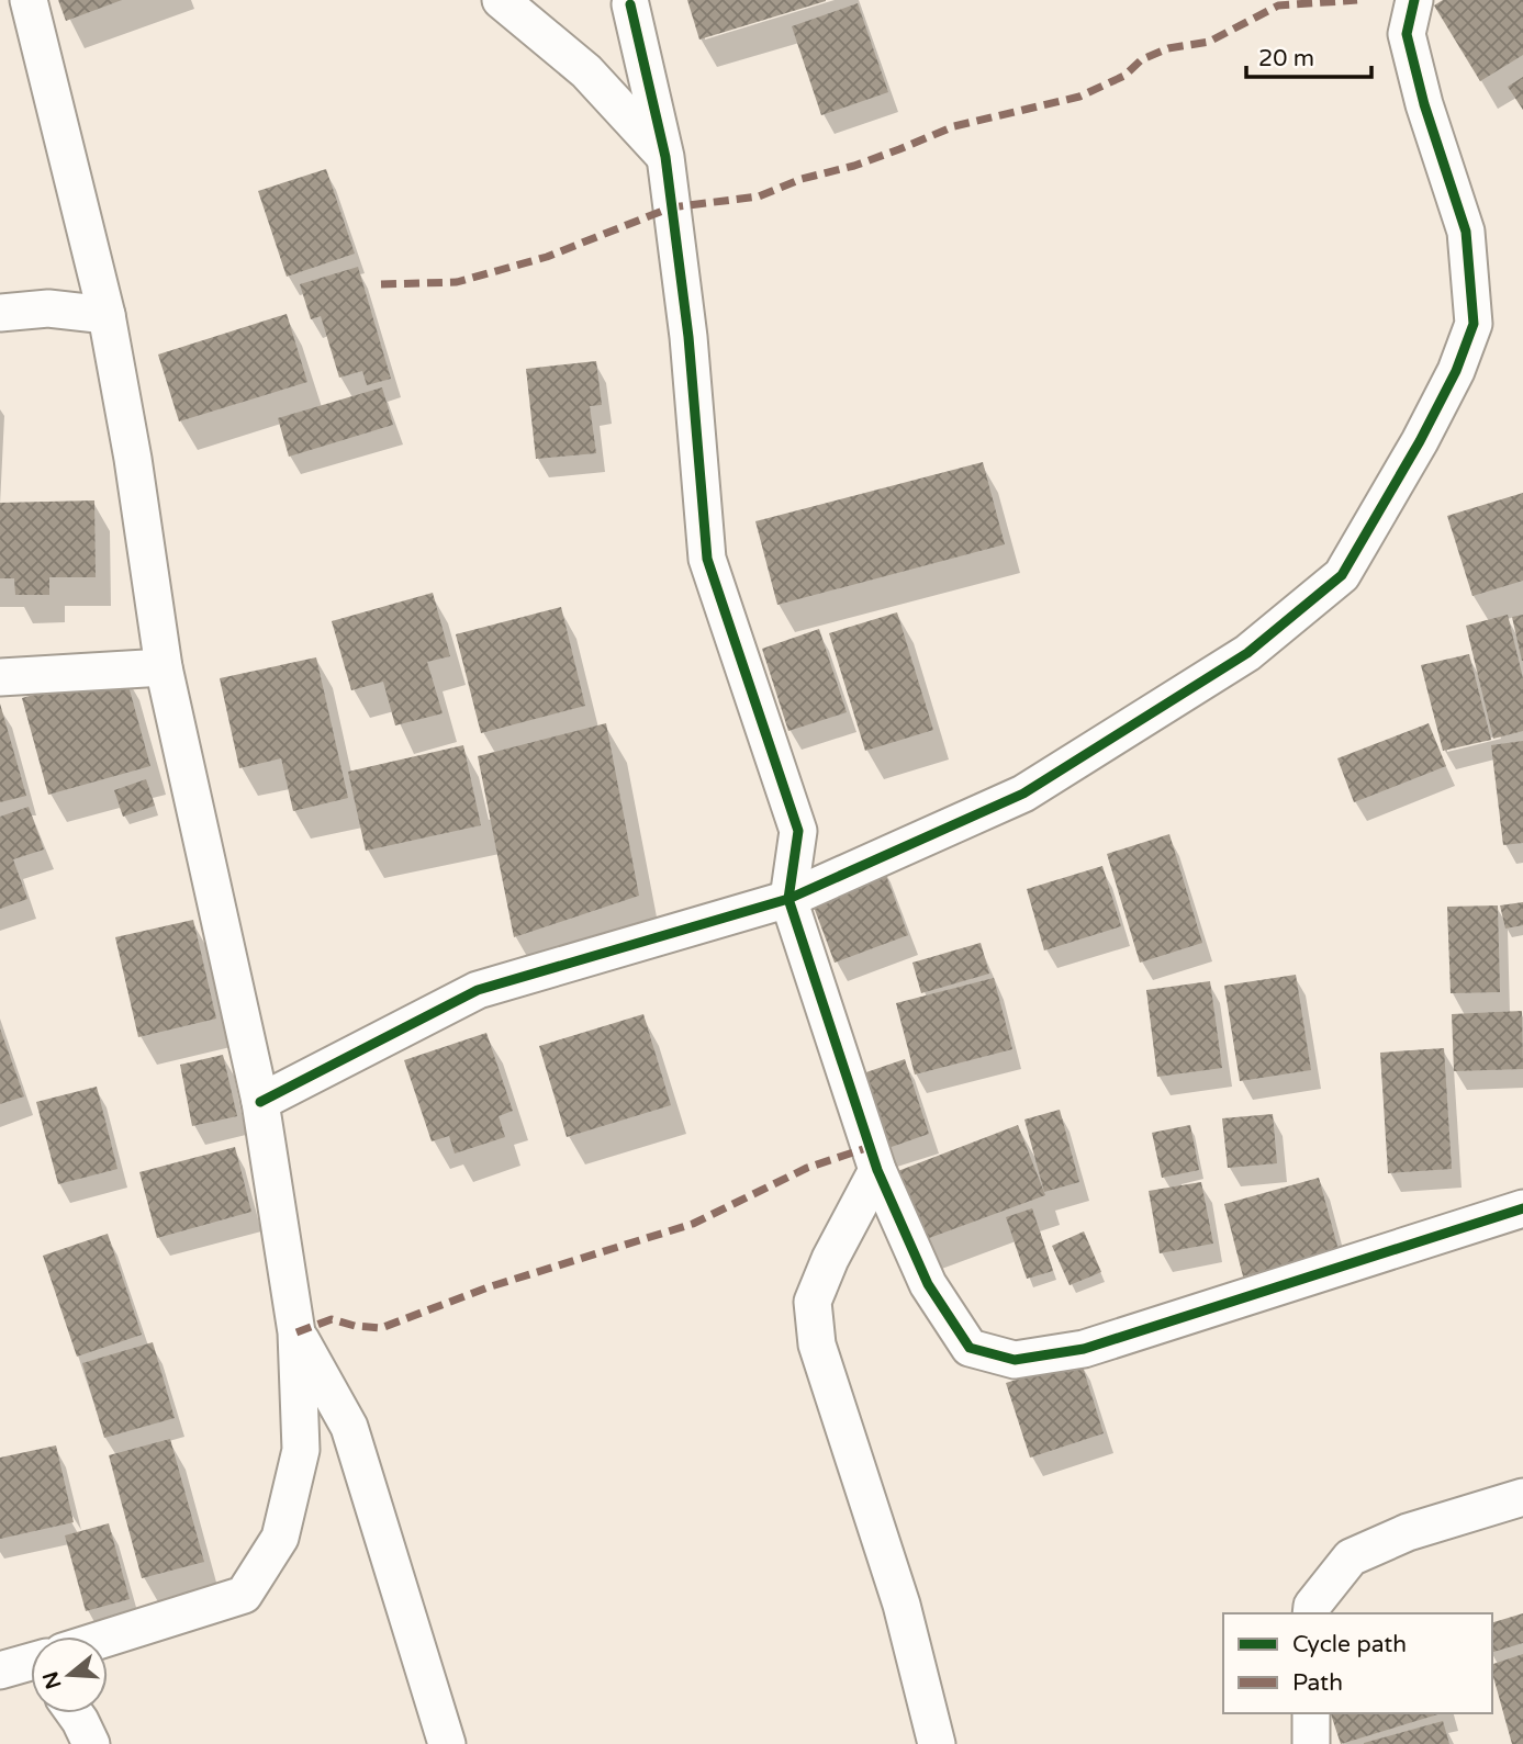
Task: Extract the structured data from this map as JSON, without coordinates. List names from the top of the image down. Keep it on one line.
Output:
{"legend":["Cycle path","Path"],"scale_bar":"20 m","north":"left"}
